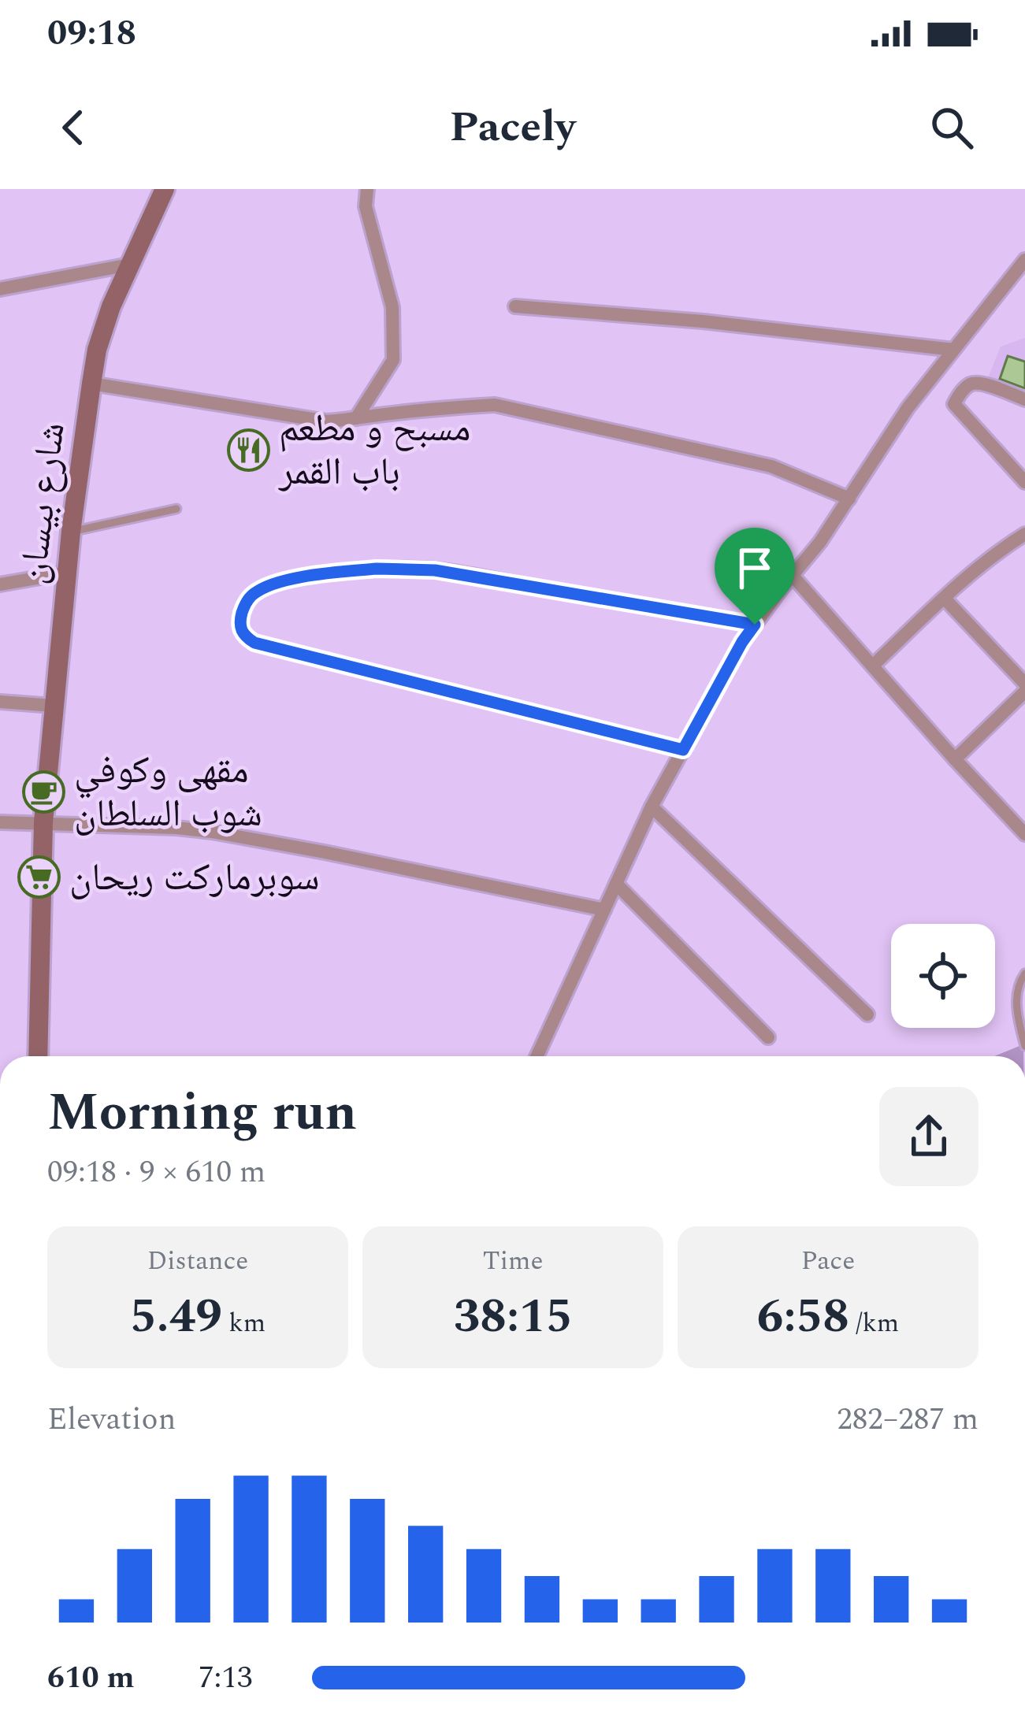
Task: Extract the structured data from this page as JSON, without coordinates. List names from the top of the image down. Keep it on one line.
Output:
{"streets":{"street":["شارع بيسان"]},"places":{"restaurant":["مسبح و مطعم باب القمر"],"cafe":["مقهى وكوفي شوب السلطان"],"supermarket":["سوبرماركت ريحان"]},"page":{"status":"09:18","header":"Pacely","heading":["Morning run","09:18 · 9 × 610 m"],"stats":[["Distance","5.49 km"],["Time","38:15"],["Pace","6:58 /km"]],"chart":["Elevation","282–287 m"],"list":[{"name":"610 m","note":"7:13"}]}}
